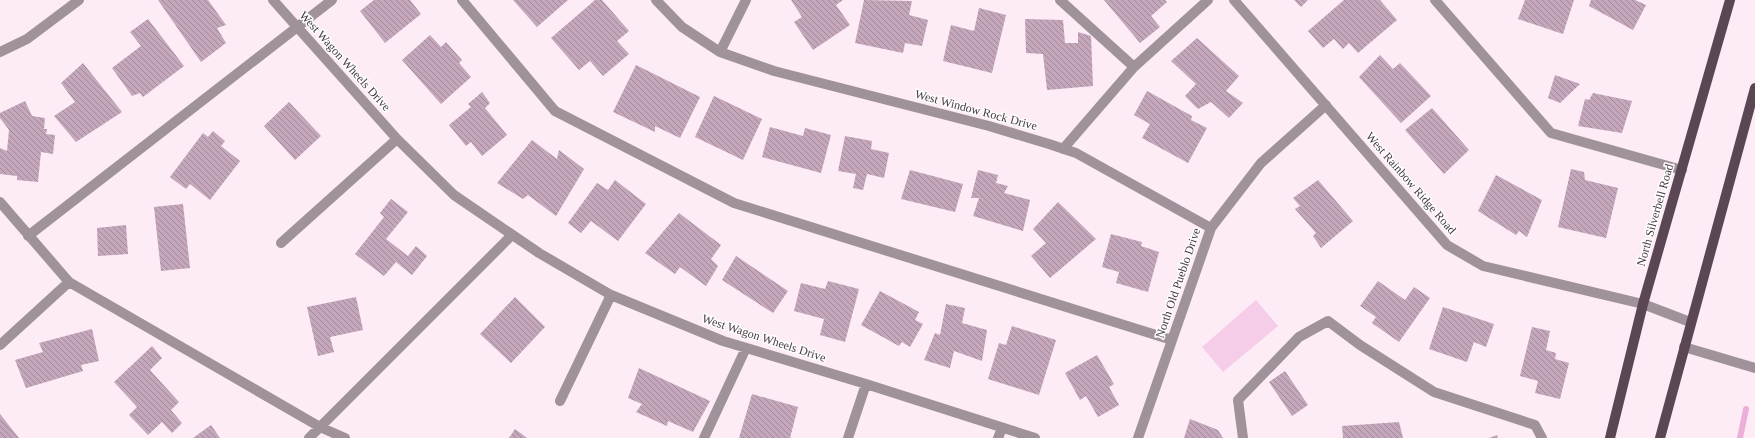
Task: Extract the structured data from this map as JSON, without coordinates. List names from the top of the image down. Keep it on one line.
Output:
{"streets":{"main road":["North Silverbell Road"],"street":["West Wagon Wheels Drive","West Window Rock Drive","West Rainbow Ridge Road","North Old Pueblo Drive"]},"crossings":[["West Window Rock Drive","North Old Pueblo Drive"],["West Rainbow Ridge Road","North Silverbell Road"],["West Rainbow Ridge Road","North Old Pueblo Drive"]]}
